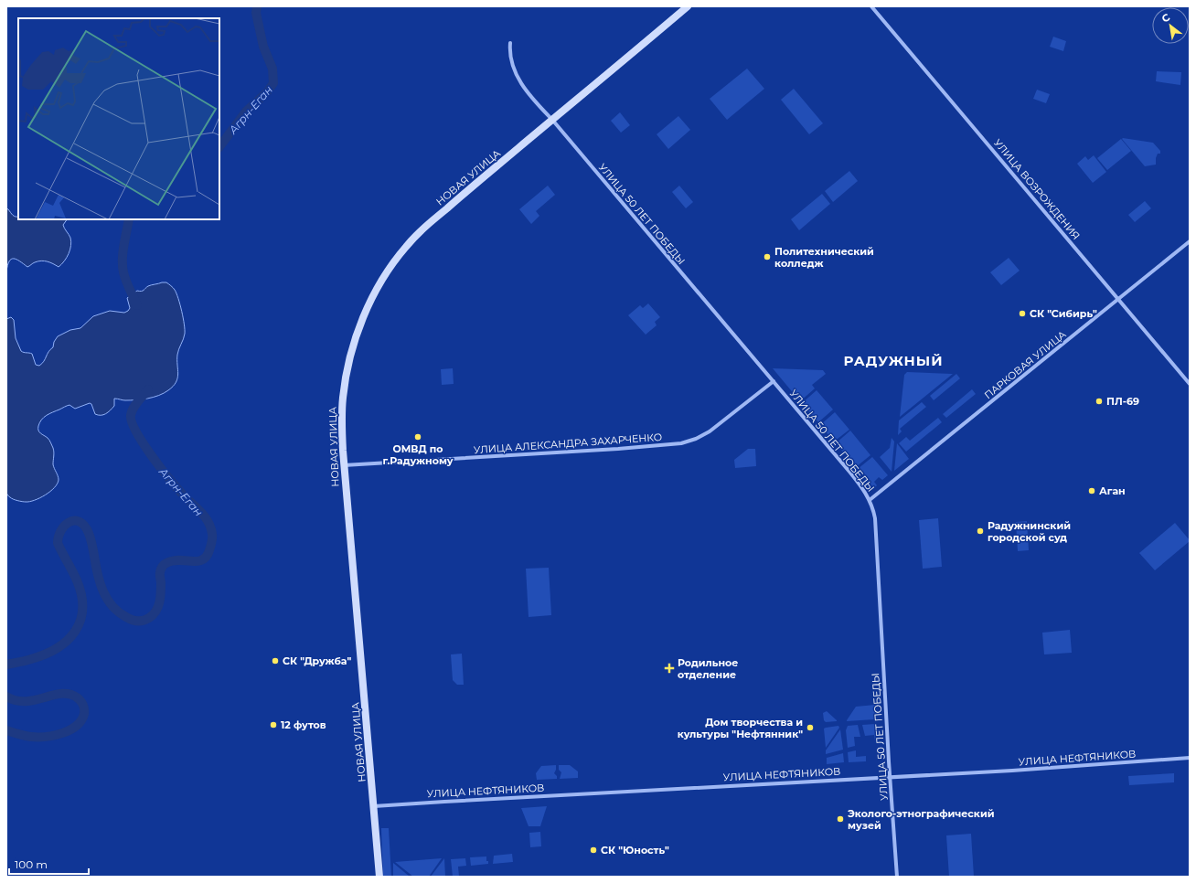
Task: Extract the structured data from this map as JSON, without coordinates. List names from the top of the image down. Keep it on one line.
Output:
{"streets":{"street":["НОВАЯ УЛИЦА","УЛИЦА ВОЗРОЖДЕНИЯ","УЛИЦА 50 ЛЕТ ПОБЕДЫ","ПАРКОВАЯ УЛИЦА","УЛИЦА АЛЕКСАНДРА ЗАХАРЧЕНКО","УЛИЦА НЕФТЯНИКОВ"]},"crossings":[["НОВАЯ УЛИЦА","УЛИЦА 50 ЛЕТ ПОБЕДЫ"],["НОВАЯ УЛИЦА","УЛИЦА АЛЕКСАНДРА ЗАХАРЧЕНКО"],["НОВАЯ УЛИЦА","УЛИЦА НЕФТЯНИКОВ"],["УЛИЦА ВОЗРОЖДЕНИЯ","ПАРКОВАЯ УЛИЦА"],["УЛИЦА 50 ЛЕТ ПОБЕДЫ","ПАРКОВАЯ УЛИЦА"],["УЛИЦА 50 ЛЕТ ПОБЕДЫ","УЛИЦА АЛЕКСАНДРА ЗАХАРЧЕНКО"],["УЛИЦА 50 ЛЕТ ПОБЕДЫ","УЛИЦА НЕФТЯНИКОВ"]],"districts":["РАДУЖНЫЙ"],"water":["Агрн-Еган"],"places":{"other":["Политехнический колледж","СК \"Сибирь\"","ПЛ-69","ОМВД по г.Радужному","Аган","Радужнинский городской суд","СК \"Дружба\"","12 футов","Дом творчества и культуры \"Нефтянник\"","Эколого-этнографический музей","СК \"Юность\""],"health":["Родильное отделение"]},"scale_bar":"100 m","north":"top left"}
